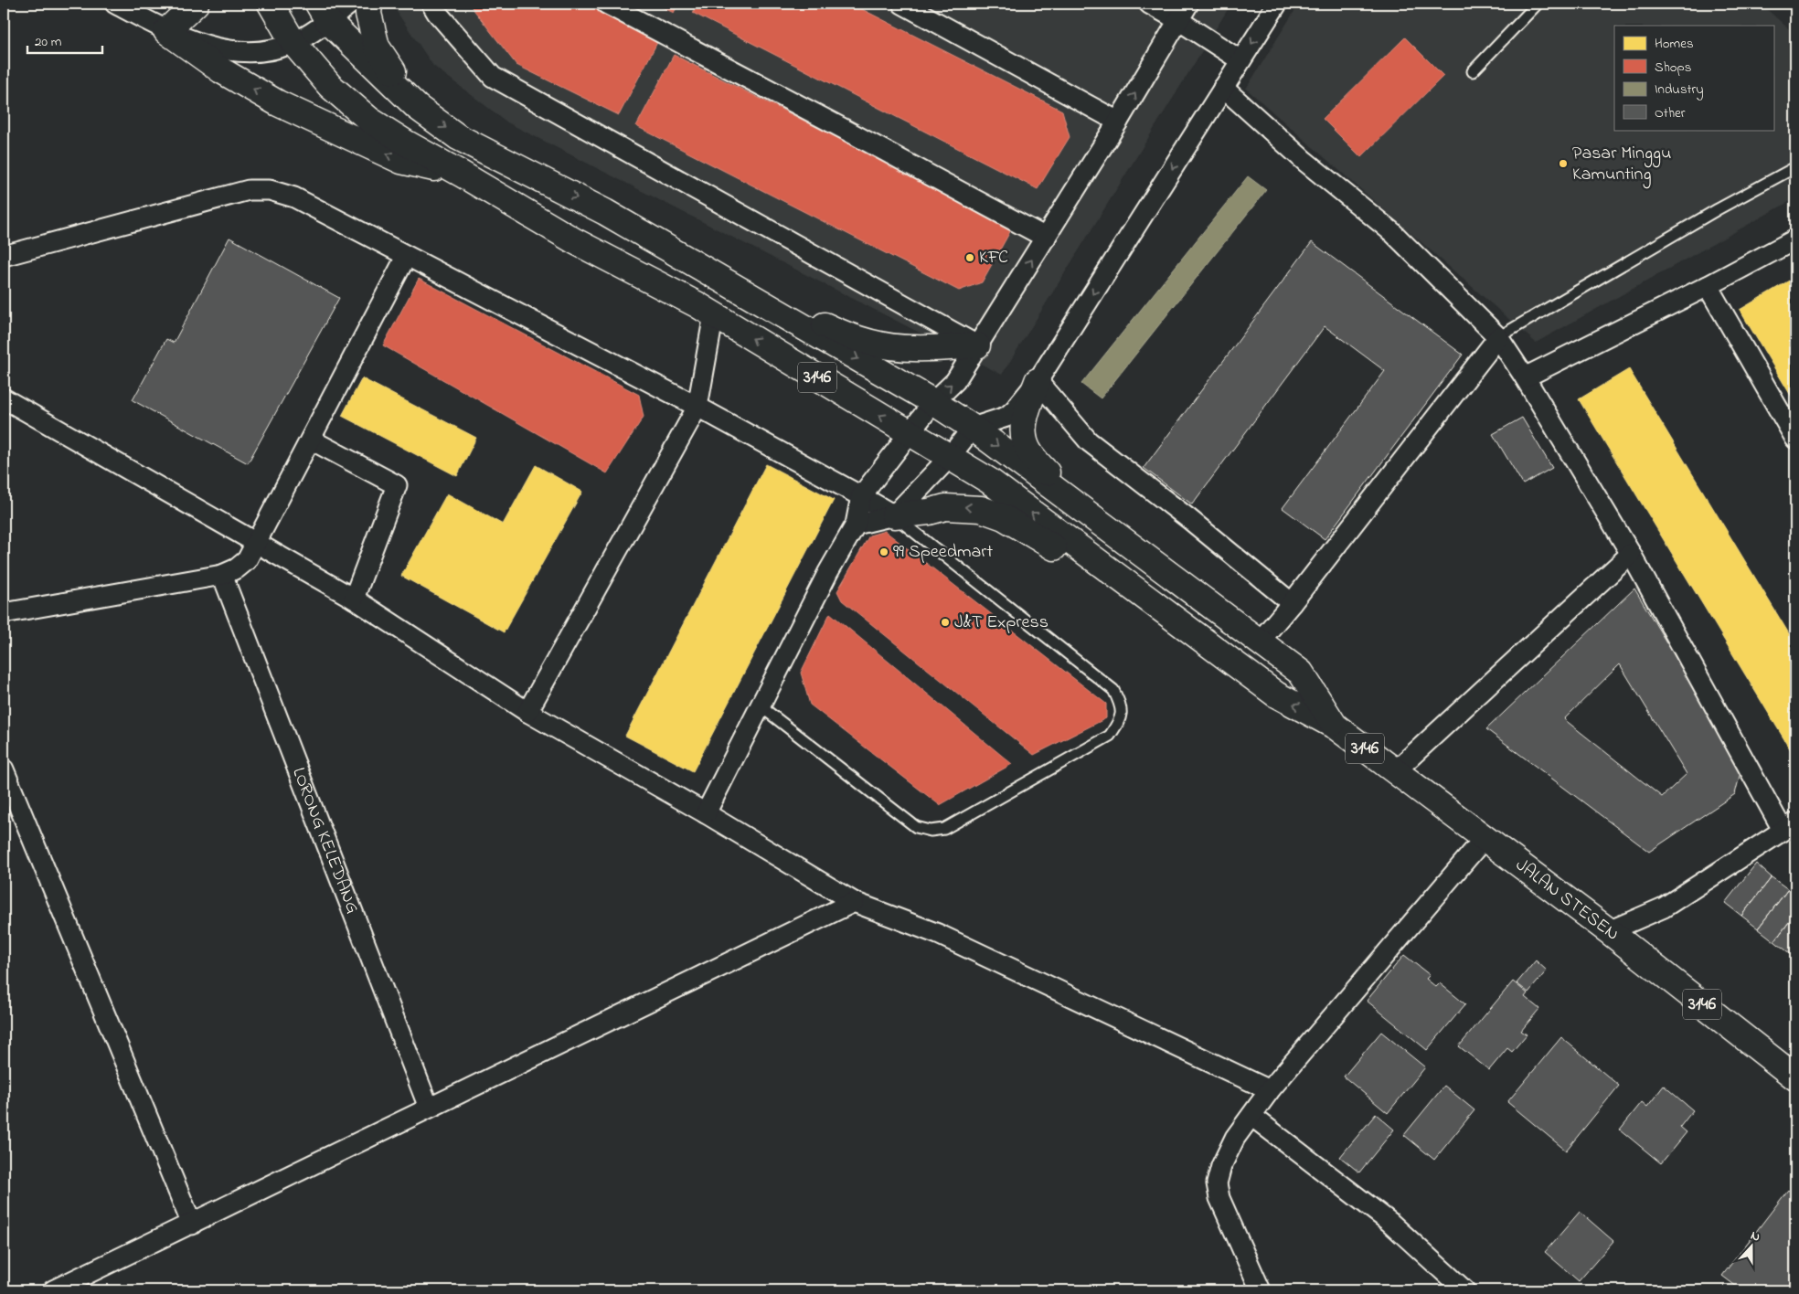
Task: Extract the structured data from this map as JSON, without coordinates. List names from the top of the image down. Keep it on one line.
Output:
{"streets":{"main road":["3146","JALAN STESEN"],"street":["LORONG KELEDANG"]},"crossings":[["3146","JALAN STESEN"]],"places":["Pasar Minggu Kamunting","KFC","99 Speedmart","J&T Express"],"legend":["Homes","Shops","Industry","Other"],"scale_bar":"20 m","north":"top"}
